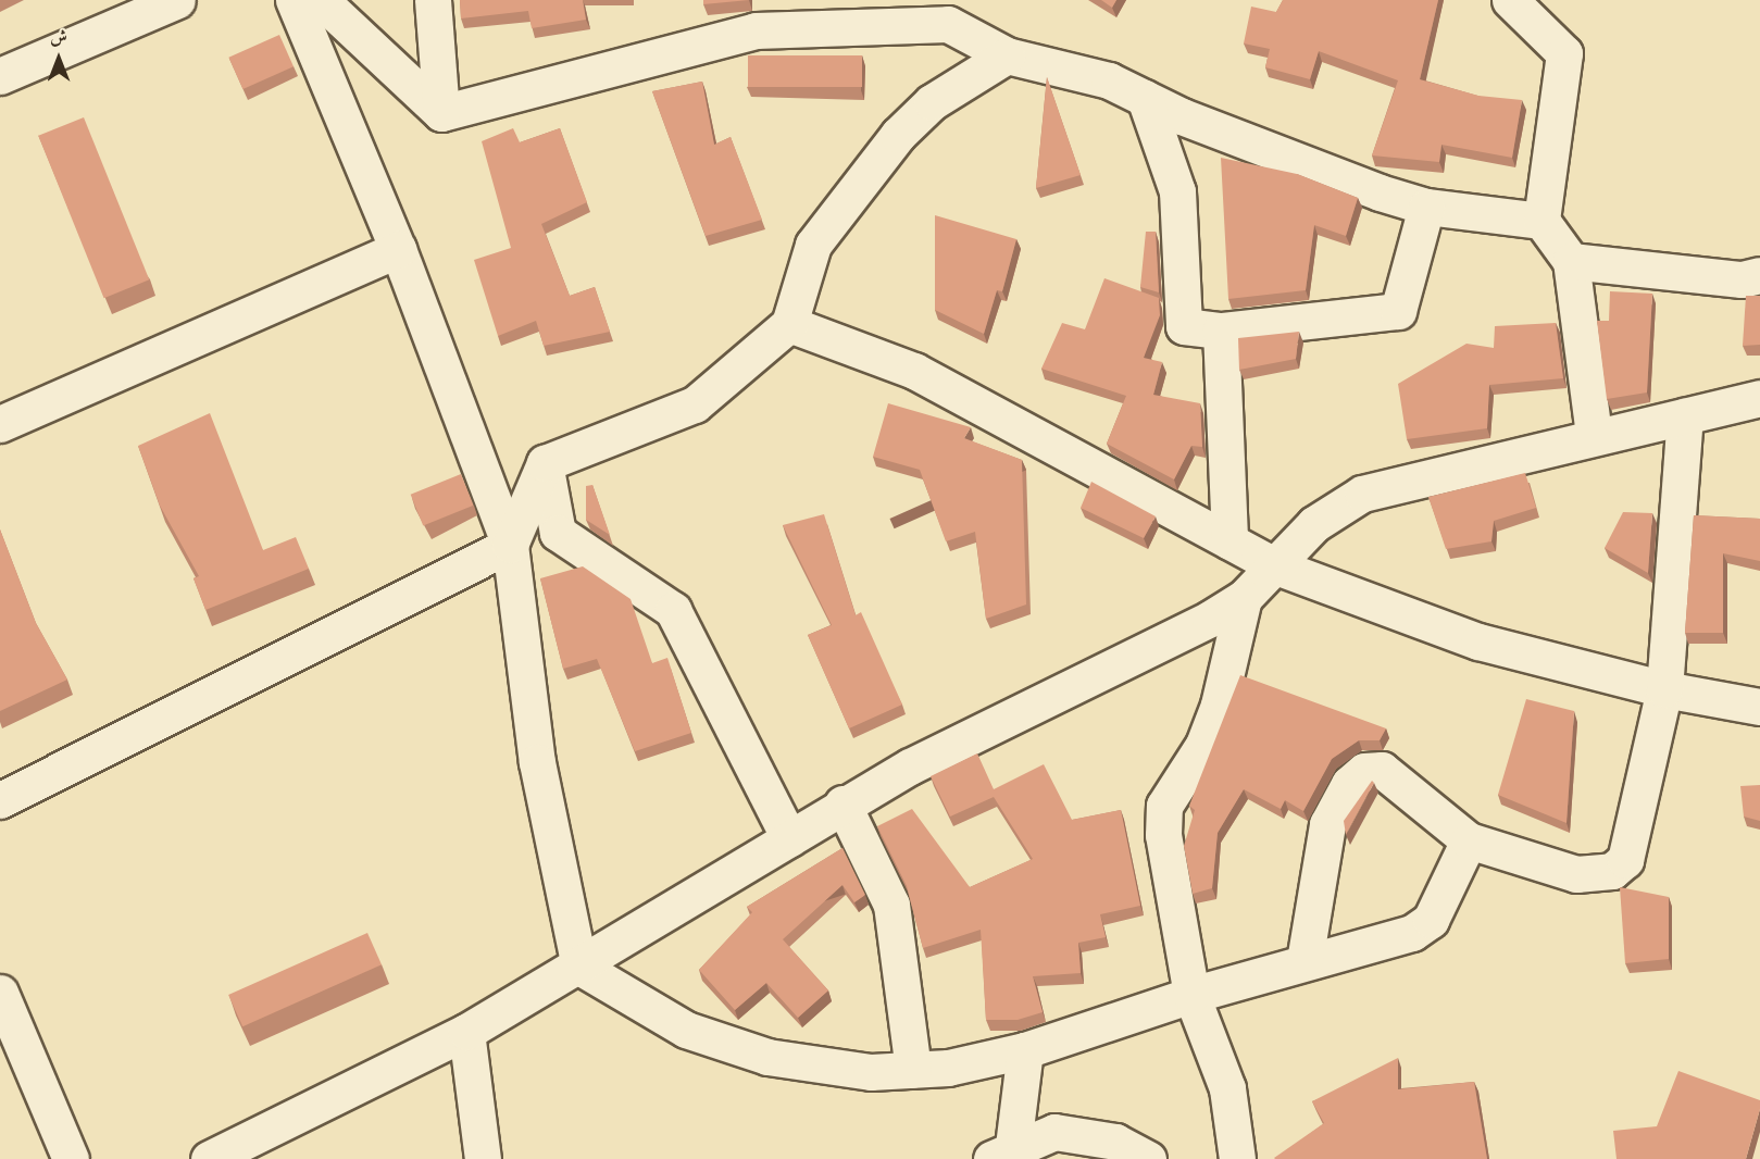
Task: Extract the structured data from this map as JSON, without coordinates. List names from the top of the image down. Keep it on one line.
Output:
{"north":"top"}
